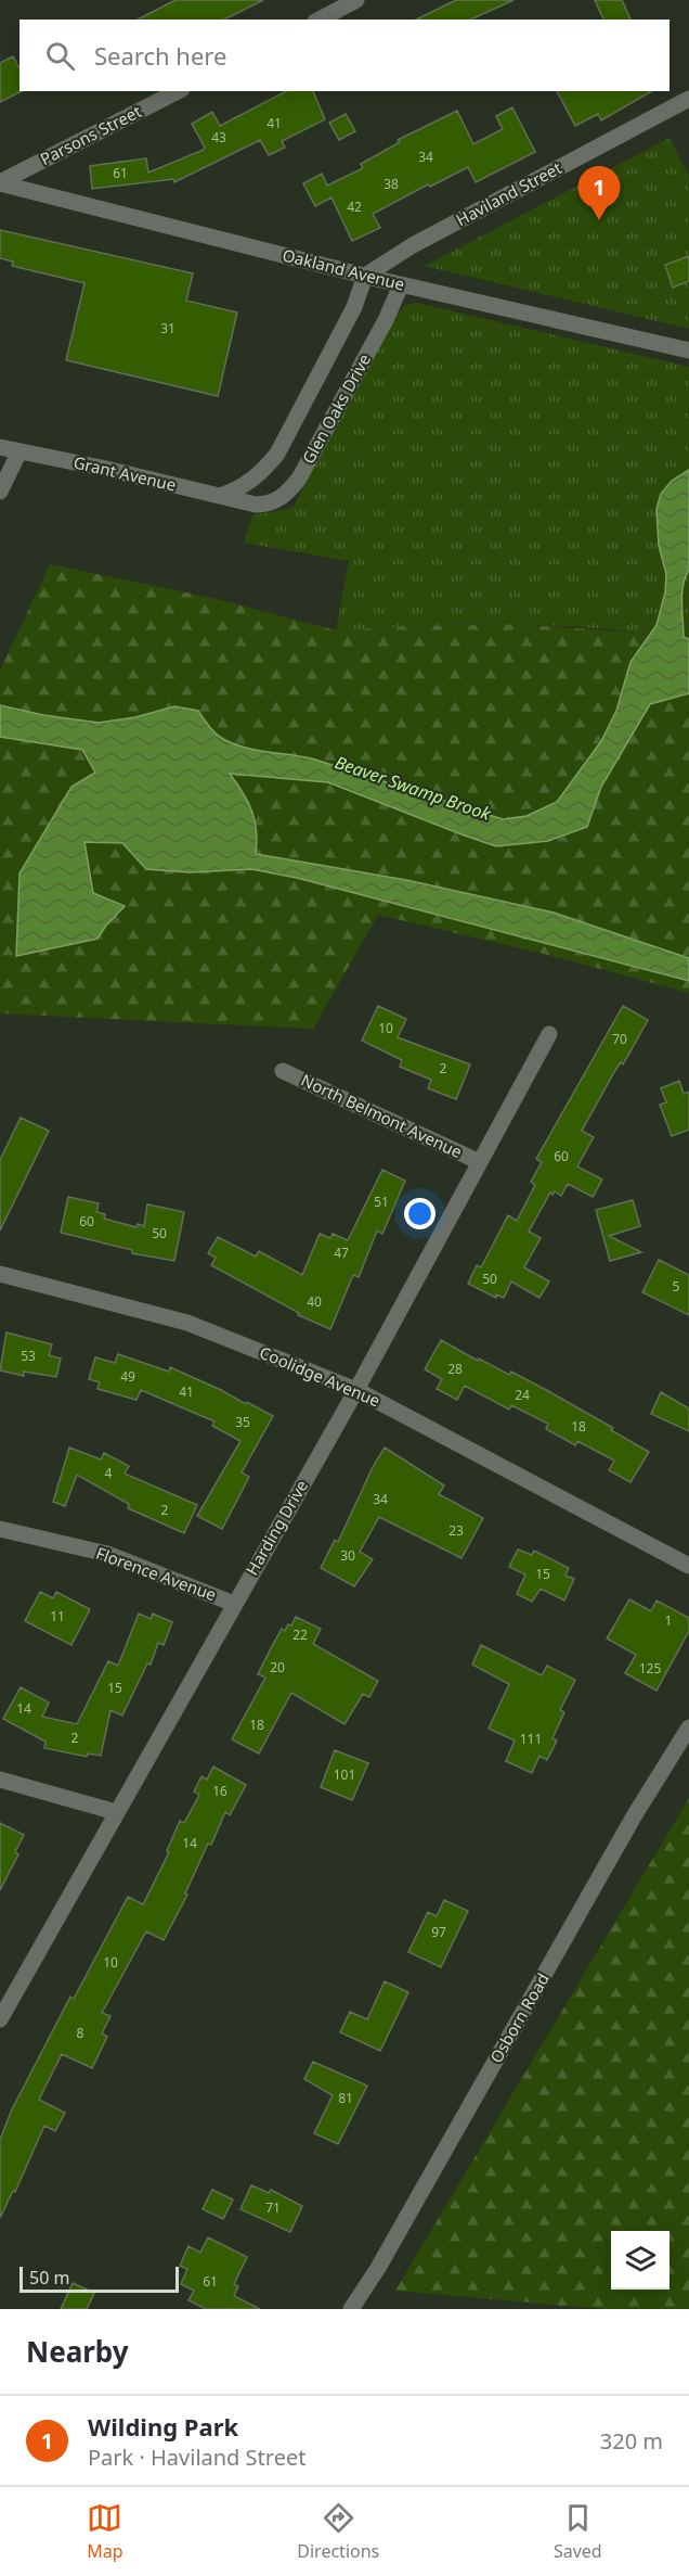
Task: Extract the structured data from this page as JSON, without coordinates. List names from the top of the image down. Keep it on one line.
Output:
{"streets":{"street":["Parsons Street","Haviland Street","Oakland Avenue","Glen Oaks Drive","Grant Avenue","North Belmont Avenue","Coolidge Avenue","Harding Drive","Florence Avenue","Osborn Road"]},"crossings":[["Parsons Street","Oakland Avenue"],["Haviland Street","Oakland Avenue"],["Haviland Street","Glen Oaks Drive"],["Oakland Avenue","Glen Oaks Drive"],["Glen Oaks Drive","Grant Avenue"],["North Belmont Avenue","Harding Drive"],["Coolidge Avenue","Harding Drive"],["Harding Drive","Florence Avenue"]],"water":["Beaver Swamp Brook"],"house_numbers":["41","43","34","61","38","42","31","10","70","2","60","51","60","50","47","50","5","40","53","28","49","41","24","35","18","4","34","2","23","30","15","11","1","22","20","125","15","14","18","2","111","101","16","14","97","10","8","81","71","61"],"scale_bar":"50 m","page":{"search":"Search here","pins":"1","scale":"50 m","heading":"Nearby","list":[{"mark":"1","name":"Wilding Park","note":"Park · Haviland Street","value":"320 m"}],"nav":["Map","Directions","Saved"]}}
